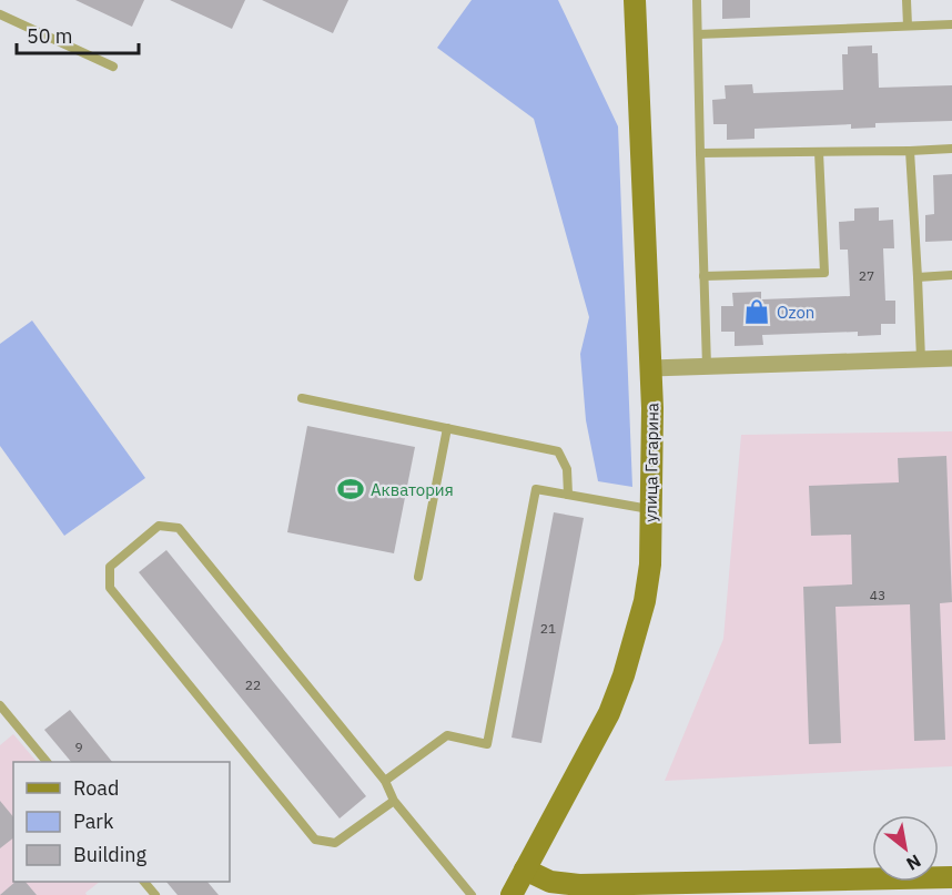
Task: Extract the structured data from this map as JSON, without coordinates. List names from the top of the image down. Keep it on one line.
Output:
{"streets":{"street":["улица Гагарина"]},"places":{"shop":["Ozon"],"sports":["Акватория"]},"house_numbers":["27","43","21","22","9"],"legend":["Road","Park","Building"],"scale_bar":"50 m","north":"bottom right"}
